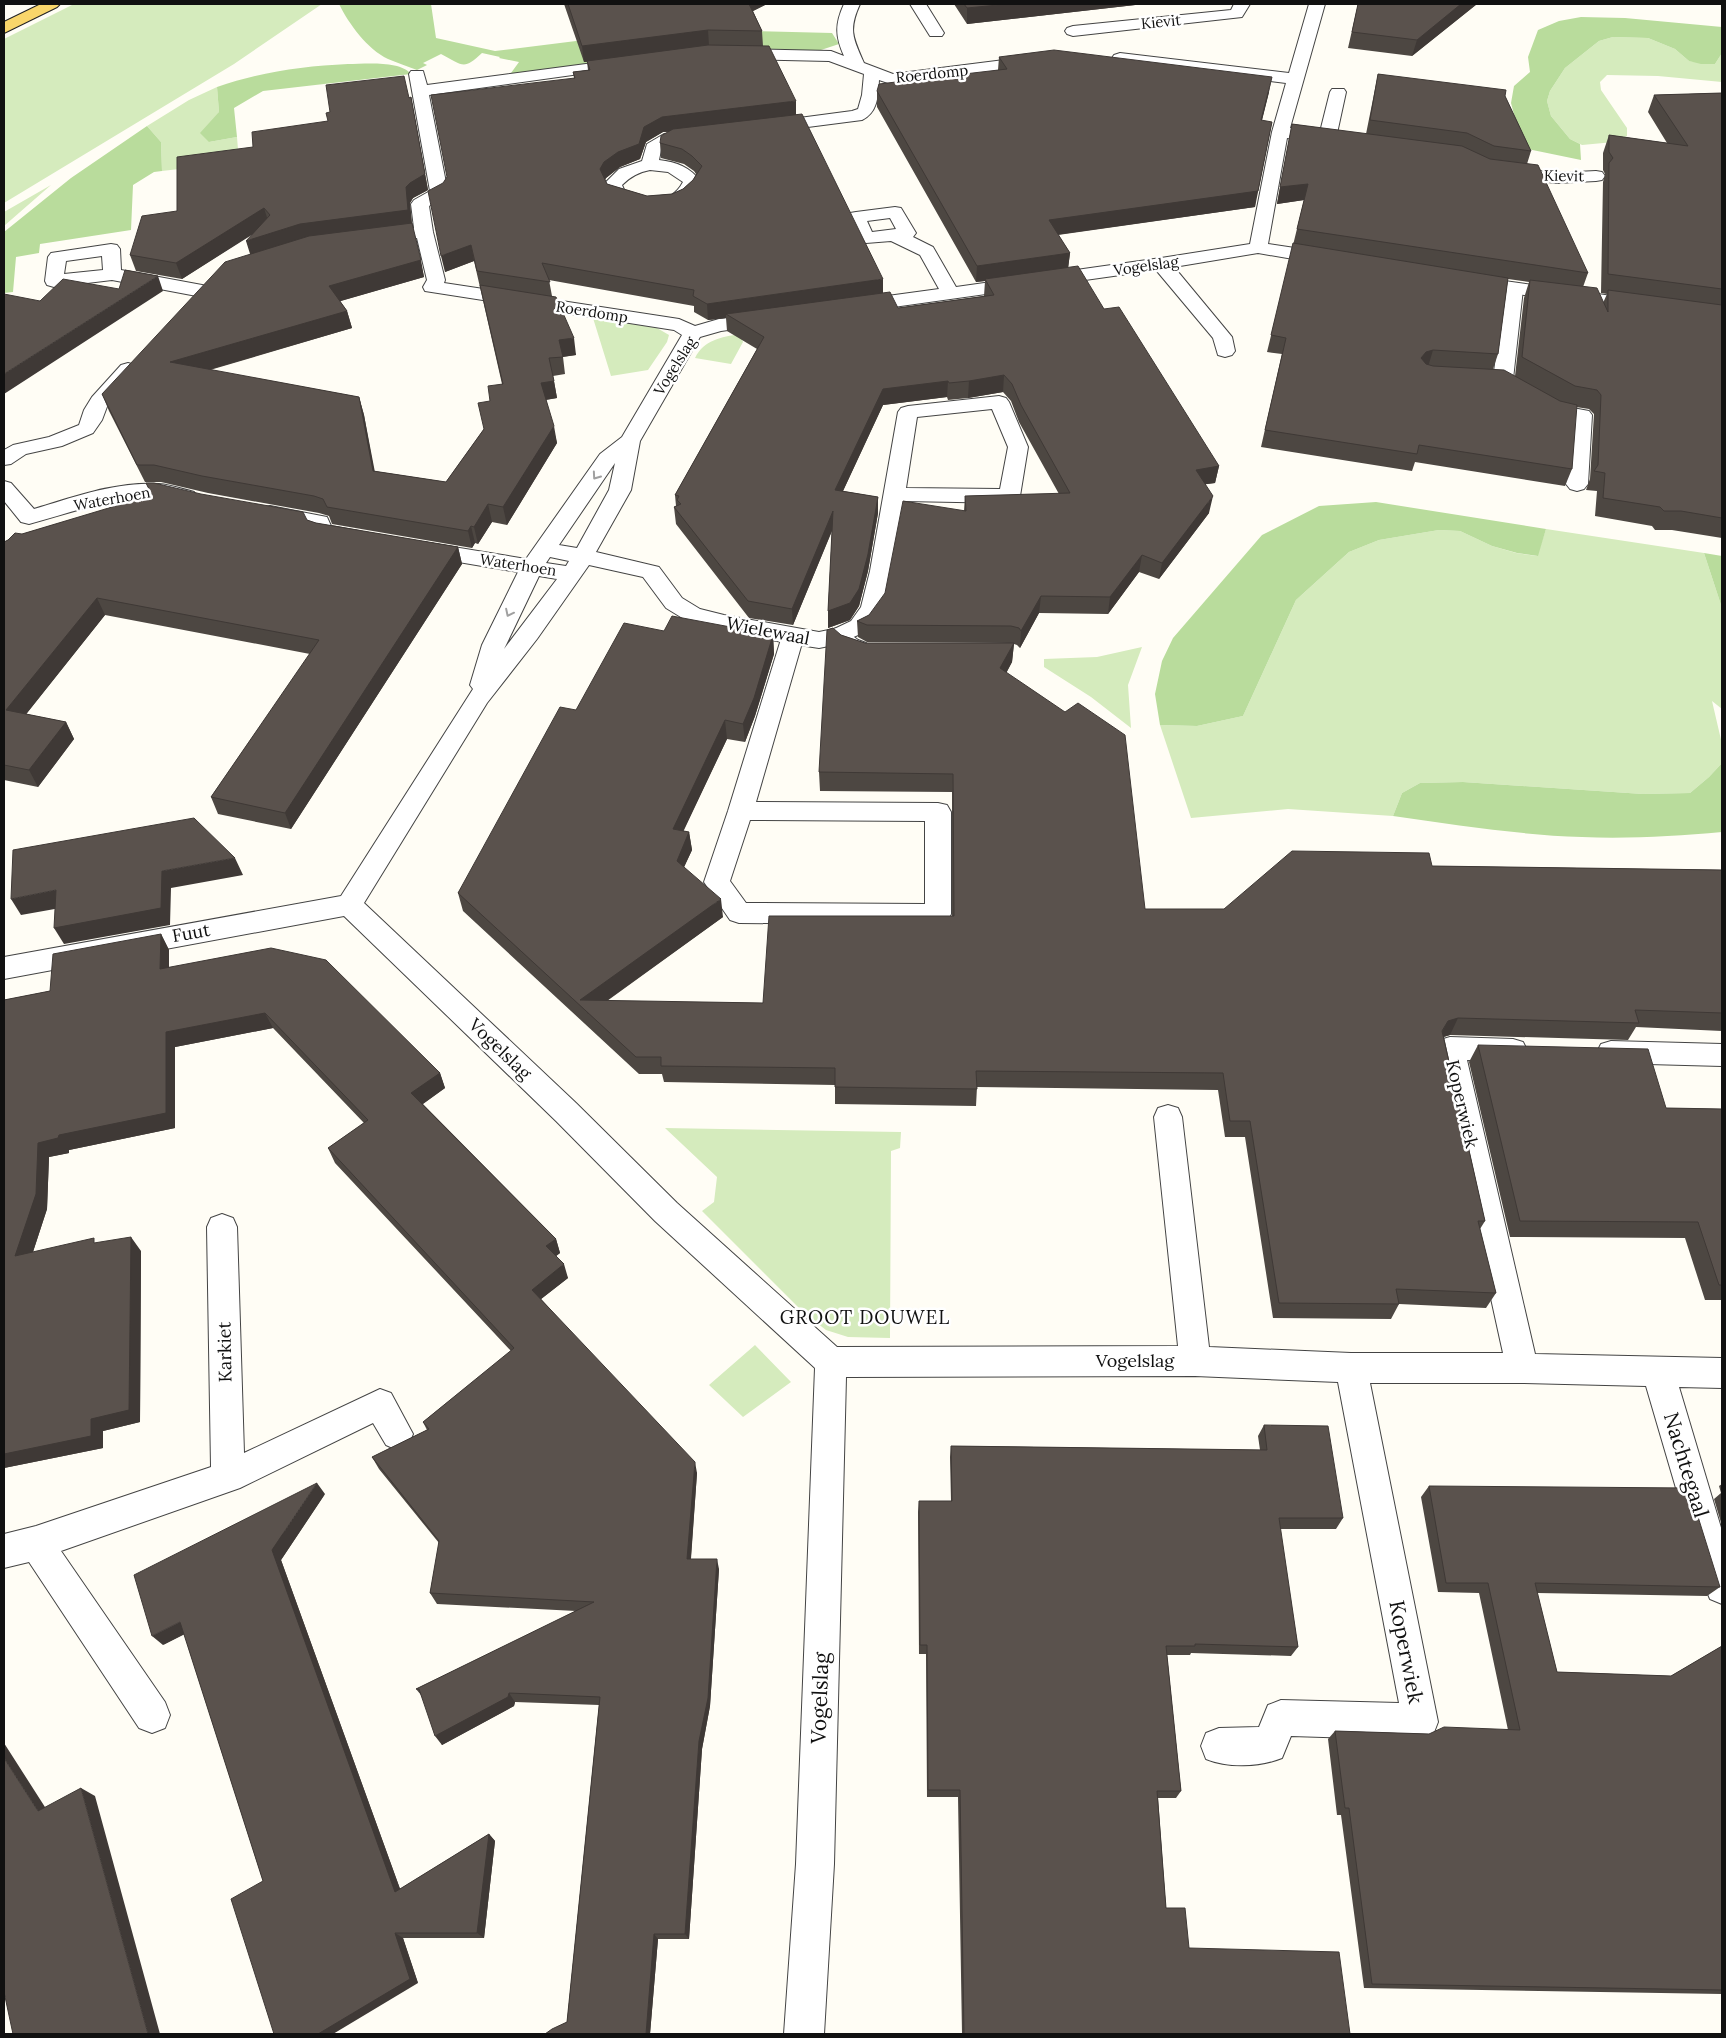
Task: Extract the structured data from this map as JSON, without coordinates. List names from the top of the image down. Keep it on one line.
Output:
{"streets":{"street":["Kievit","Roerdomp","Vogelslag","Waterhoen","Wielewaal","Fuut","Koperwiek","Karkiet","Nachtegaal"]},"crossings":[["Roerdomp","Vogelslag"],["Vogelslag","Waterhoen"],["Vogelslag","Wielewaal"],["Vogelslag","Fuut"],["Waterhoen","Wielewaal"]],"districts":["GROOT DOUWEL"]}
